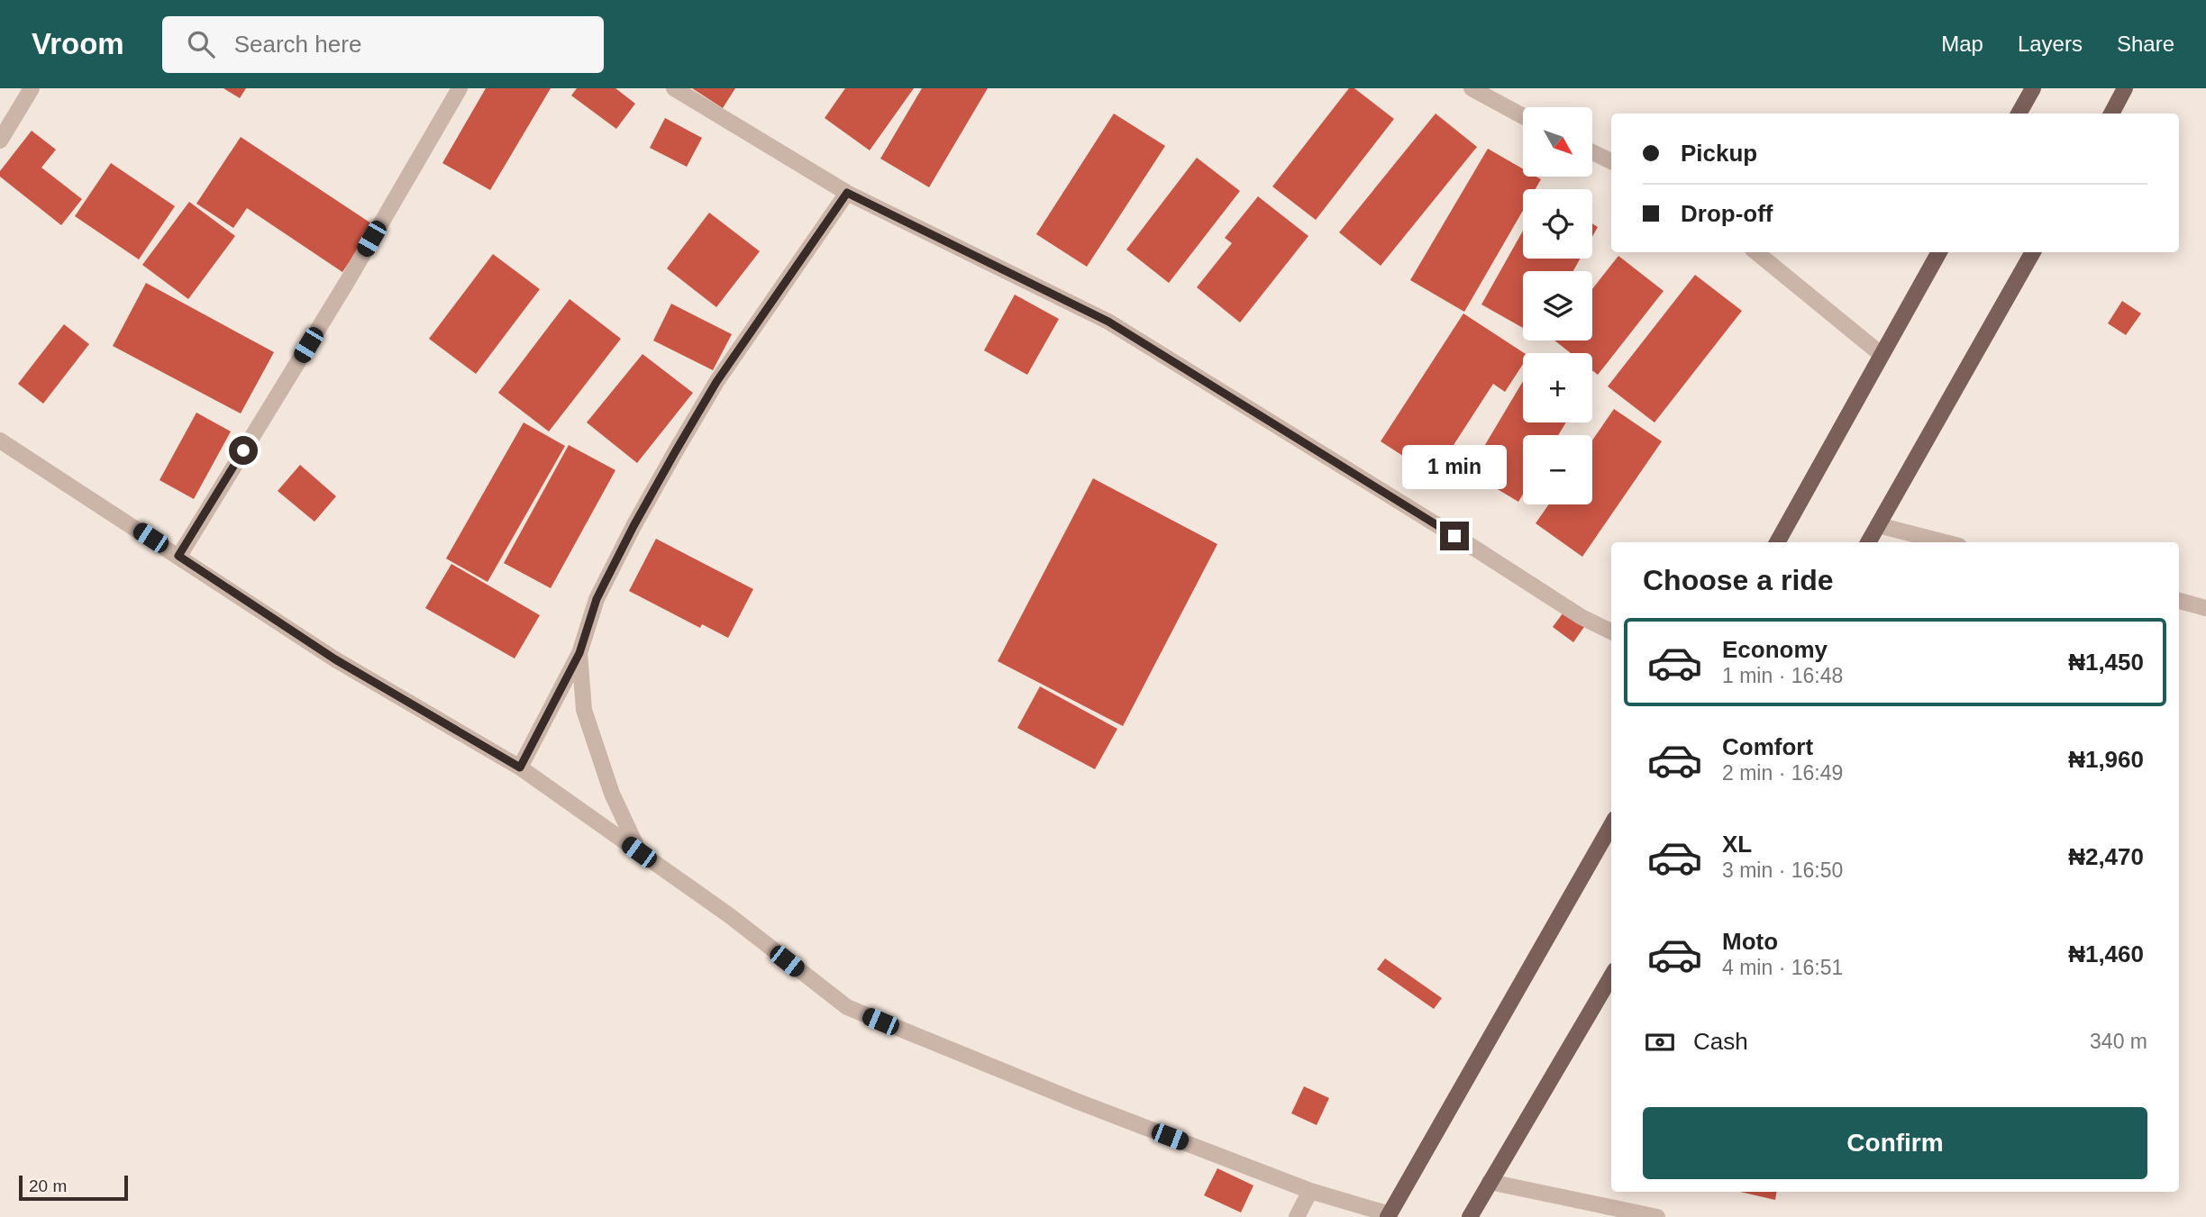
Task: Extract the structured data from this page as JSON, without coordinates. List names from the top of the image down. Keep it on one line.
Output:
{"scale_bar":"20 m","north":"bottom right","page":{"header":"Vroom","search":"Search here","nav":["Map","Layers","Share"],"map_buttons":["+","−"],"banner":["Pickup","Drop-off"],"bubble":"1 min","heading":"Choose a ride","list":[{"name":"Economy","note":"1 min · 16:48","value":"₦1,450"},{"name":"Comfort","note":"2 min · 16:49","value":"₦1,960"},{"name":"XL","note":"3 min · 16:50","value":"₦2,470"},{"name":"Moto","note":"4 min · 16:51","value":"₦1,460"}],"pay":["Cash","340 m"],"buttons":"Confirm","scale":"20 m"}}
